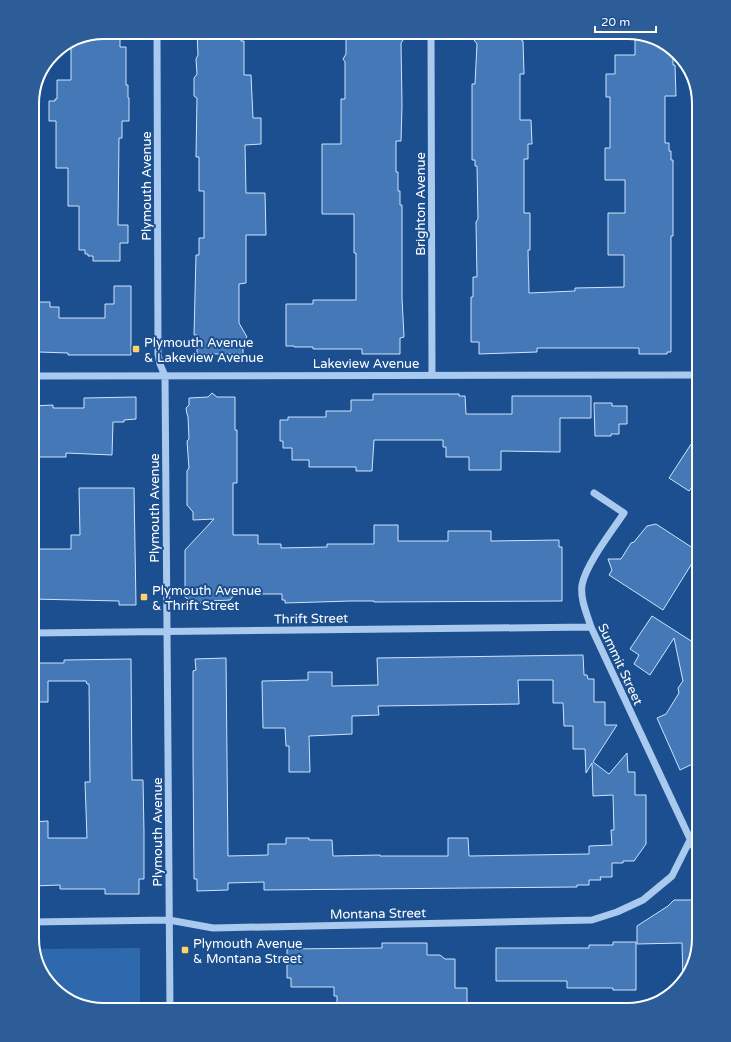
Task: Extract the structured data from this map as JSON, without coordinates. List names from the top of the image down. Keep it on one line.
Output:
{"streets":{"street":["Plymouth Avenue","Brighton Avenue","Lakeview Avenue","Thrift Street","Summit Street","Montana Street"]},"crossings":[["Plymouth Avenue","Lakeview Avenue"],["Plymouth Avenue","Thrift Street"],["Plymouth Avenue","Montana Street"],["Brighton Avenue","Lakeview Avenue"],["Thrift Street","Summit Street"],["Summit Street","Montana Street"]],"places":{"transit":["Plymouth Avenue & Lakeview Avenue","Plymouth Avenue & Thrift Street","Plymouth Avenue & Montana Street"]},"scale_bar":"20 m"}
